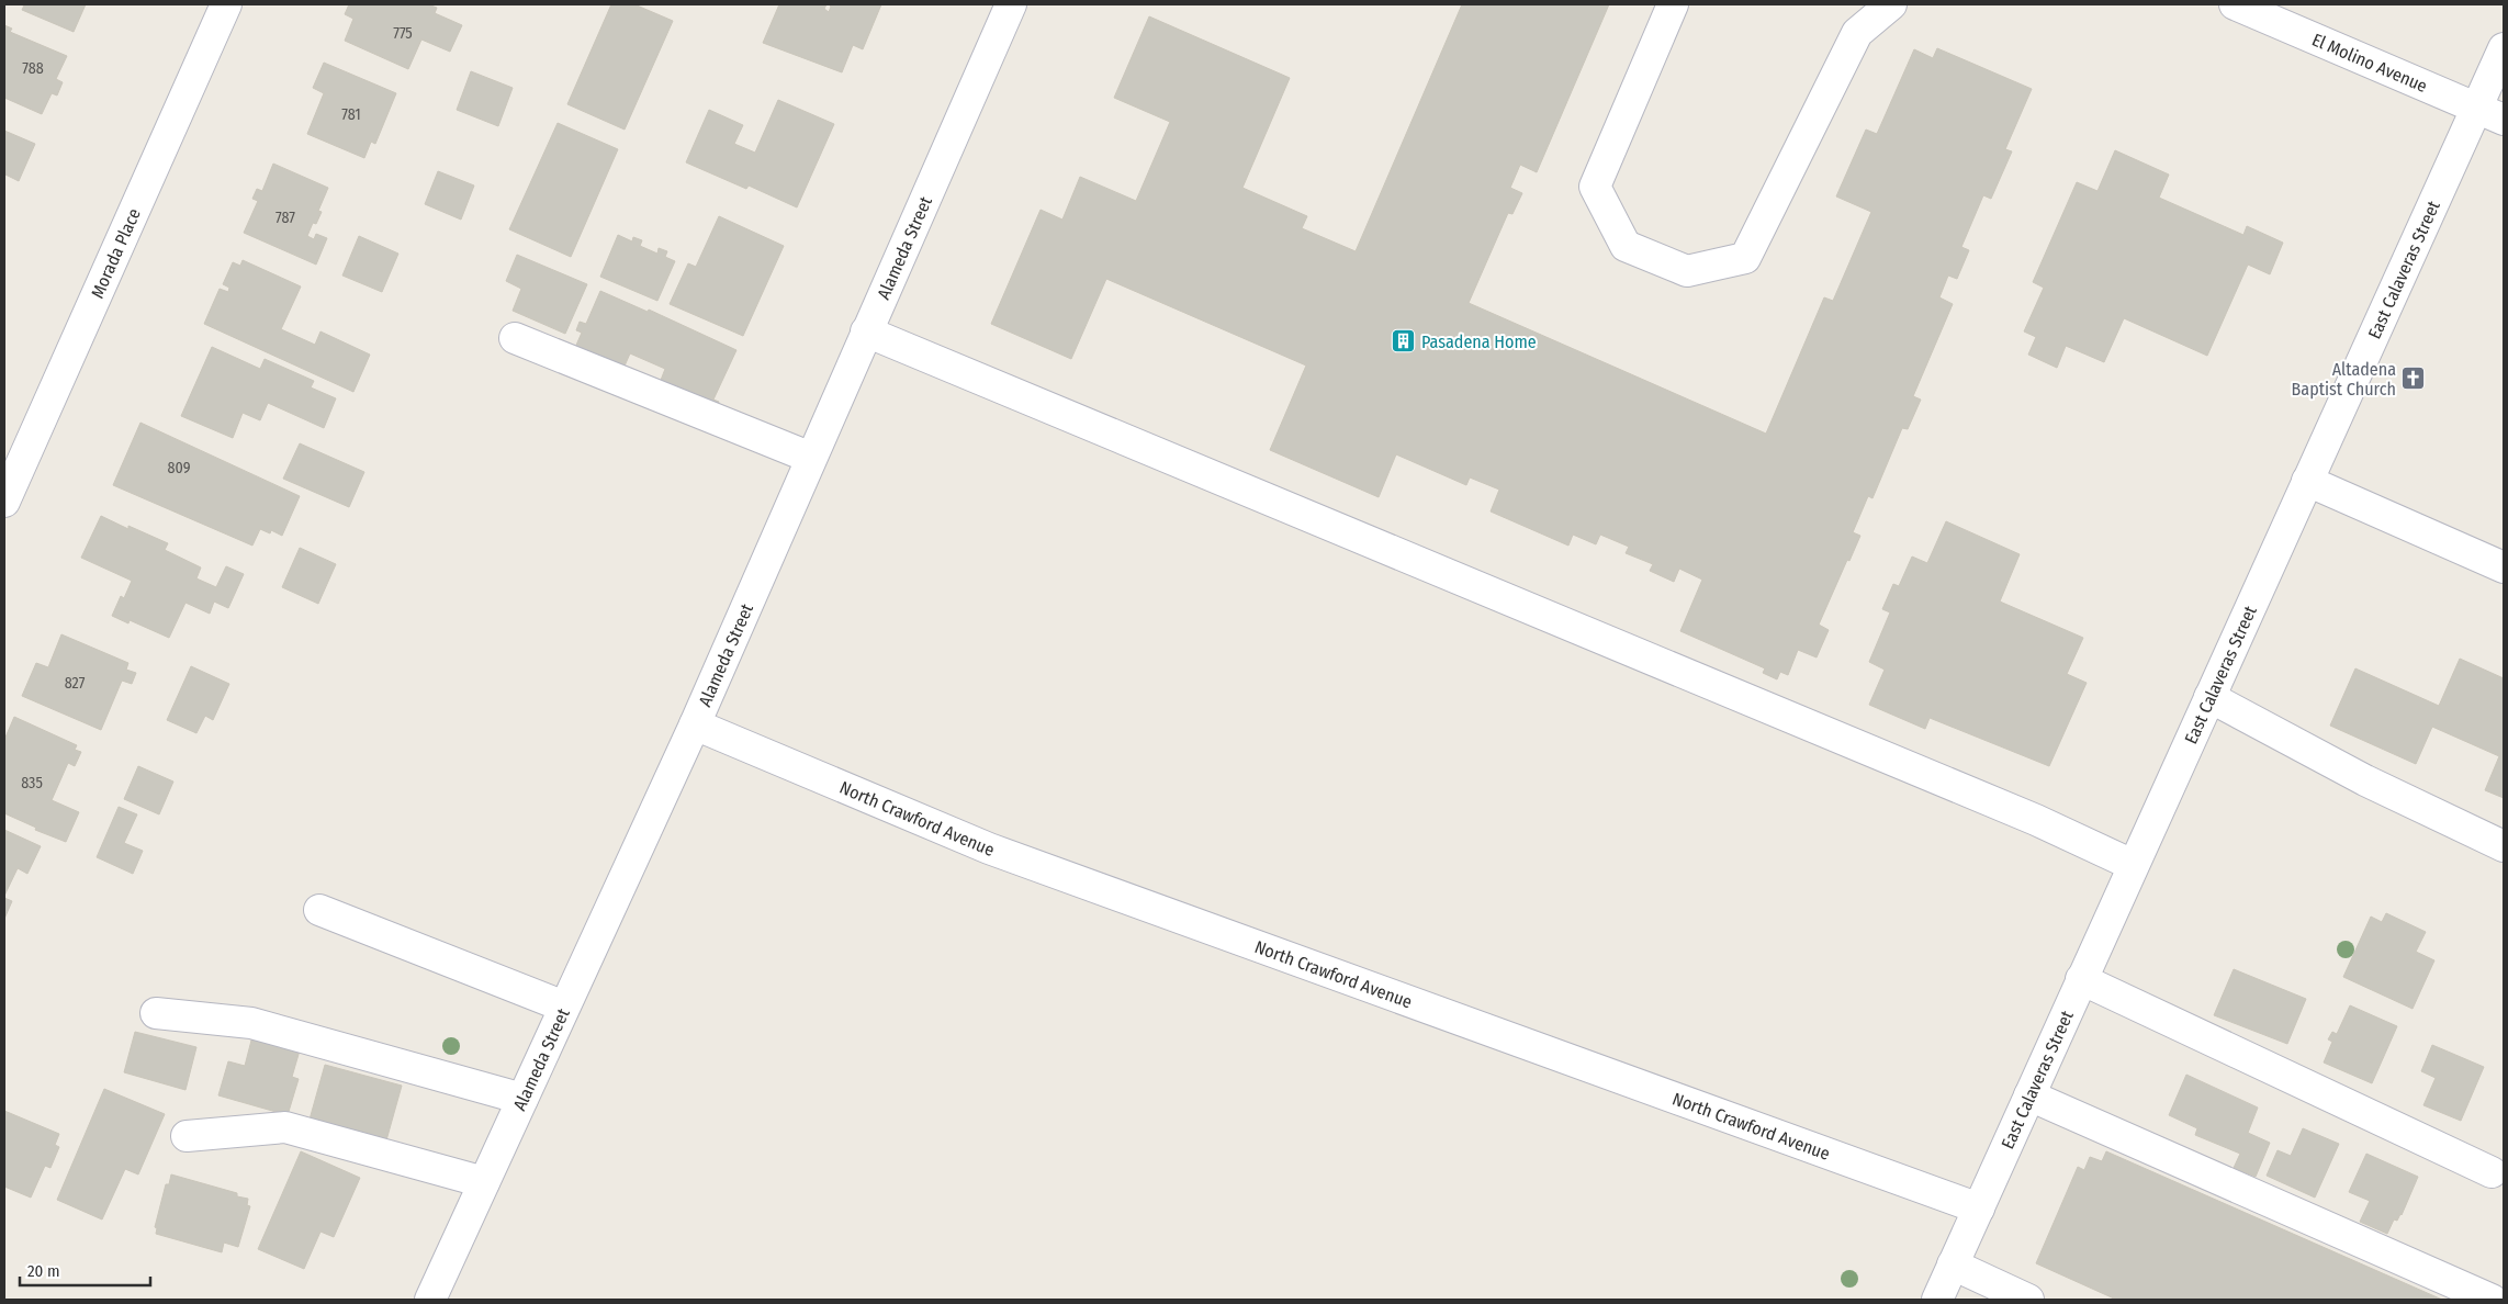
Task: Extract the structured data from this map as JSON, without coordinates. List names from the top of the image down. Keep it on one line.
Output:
{"streets":{"street":["El Molino Avenue","Alameda Street","Morada Place","East Calaveras Street","North Crawford Avenue"]},"crossings":[["El Molino Avenue","East Calaveras Street"],["Alameda Street","North Crawford Avenue"],["East Calaveras Street","North Crawford Avenue"]],"places":{"building":["Pasadena Home"],"church":["Altadena Baptist Church"]},"house_numbers":["775","788","781","787","809","827","835"],"scale_bar":"20 m"}
